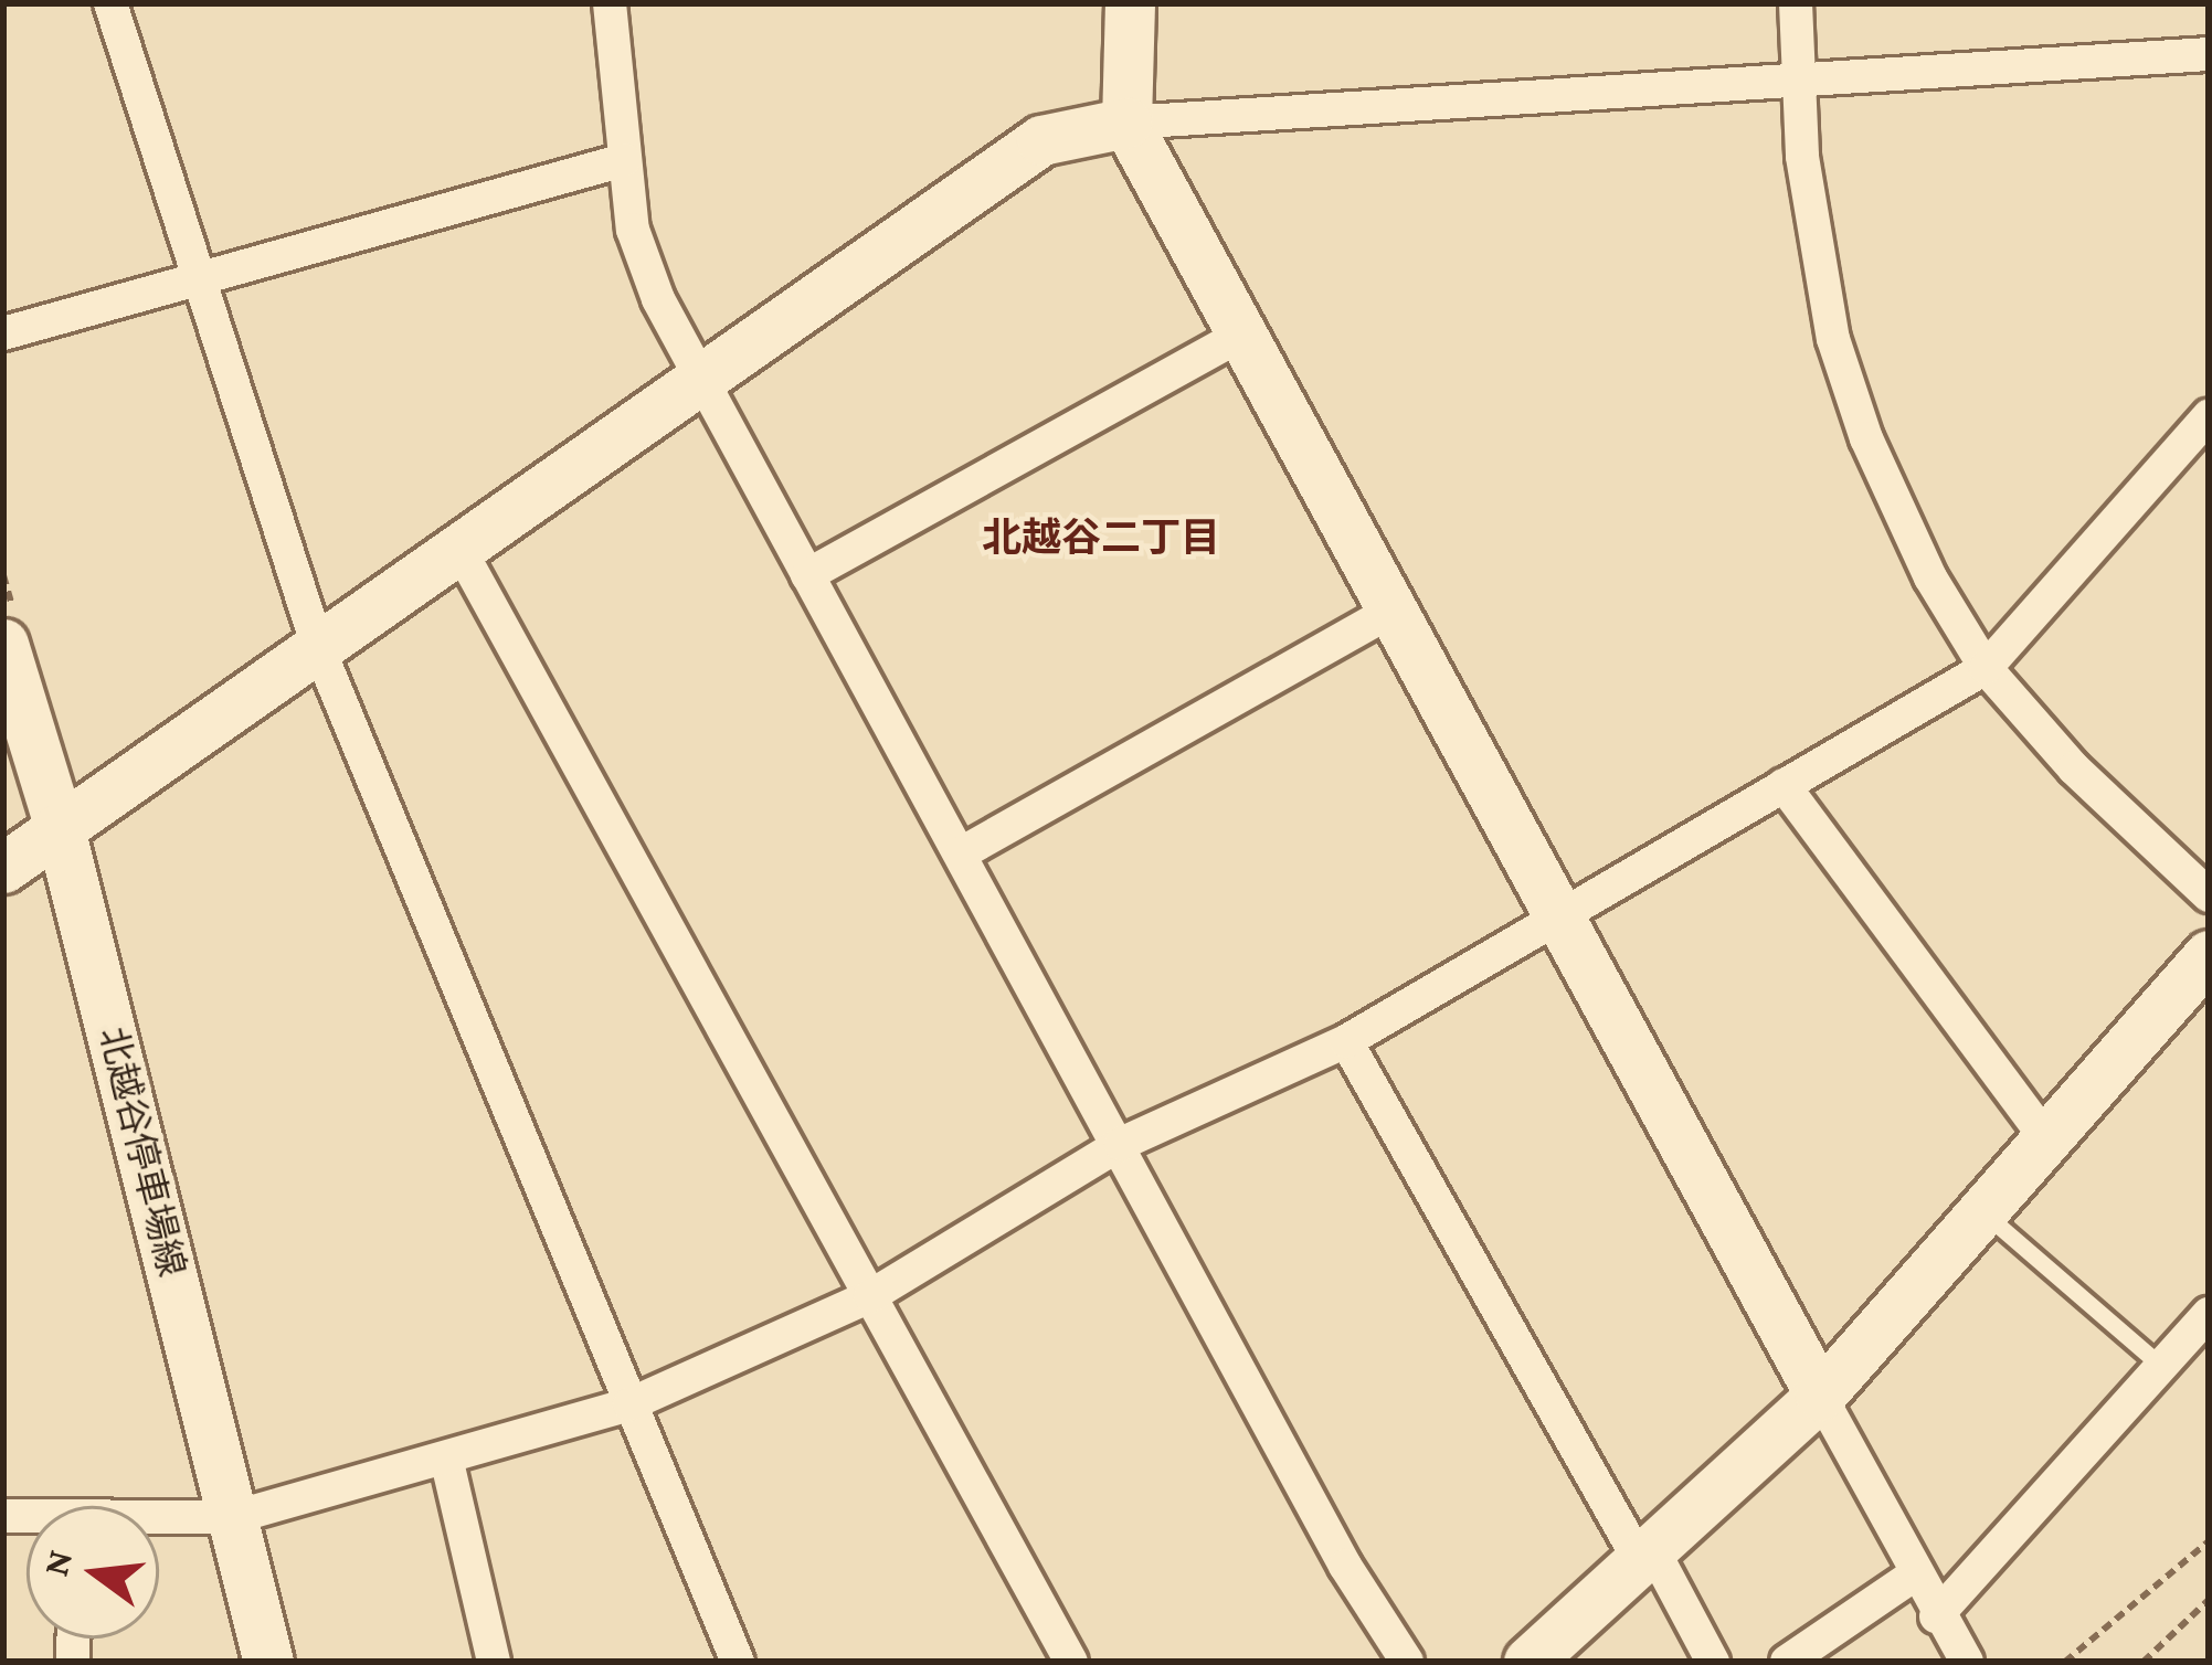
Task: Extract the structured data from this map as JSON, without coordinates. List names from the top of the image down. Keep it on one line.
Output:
{"streets":{"street":["北越谷停車場線"]},"districts":["北越谷二丁目"],"north":"left"}
